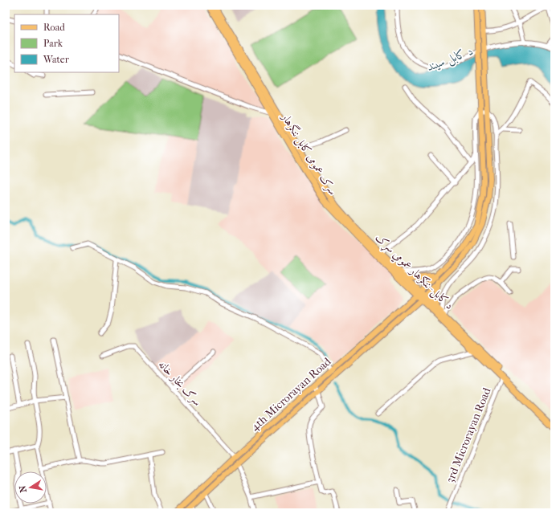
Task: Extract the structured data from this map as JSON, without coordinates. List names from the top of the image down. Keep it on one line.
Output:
{"streets":{"highway":["سرک عمومی کابل ننگرهار","د کابل–ننګرهار عمومي سړک"],"main road":["4th Microrayan Road"],"street":["سرک بخار خانه","3rd Microrayan Road"]},"crossings":[["سرک عمومی کابل ننگرهار","د کابل–ننګرهار عمومي سړک"],["سرک عمومی کابل ننگرهار","4th Microrayan Road"],["د کابل–ننګرهار عمومي سړک","4th Microrayan Road"],["د کابل–ننګرهار عمومي سړک","3rd Microrayan Road"],["سرک بخار خانه","4th Microrayan Road"]],"water":["د کابل سيند"],"legend":["Road","Park","Water"],"north":"left"}
